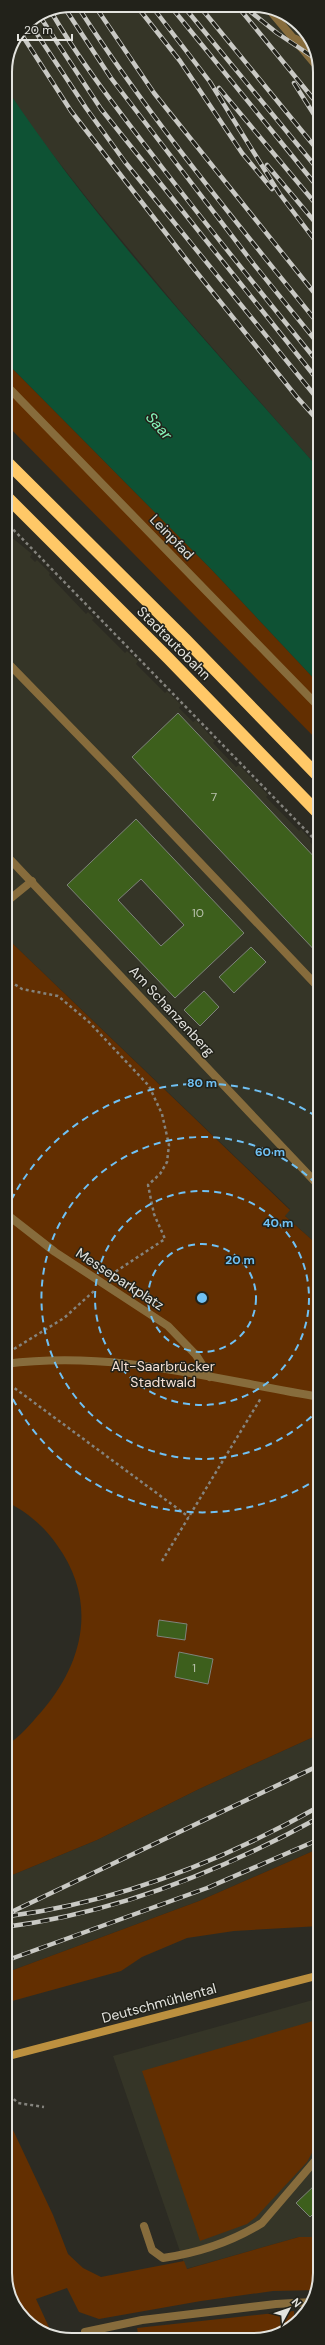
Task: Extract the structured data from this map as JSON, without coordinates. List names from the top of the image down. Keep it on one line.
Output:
{"streets":{"highway":["Stadtautobahn"],"main road":["Deutschmühlental"],"street":["Leinpfad","Am Schanzenberg","Messeparkplatz"]},"water":["Saar"],"parks":["Alt-Saarbrücker Stadtwald"],"house_numbers":["7","10","1"],"scale_bar":"20 m","north":"top right","rings":["80 m","60 m","40 m","20 m"]}
